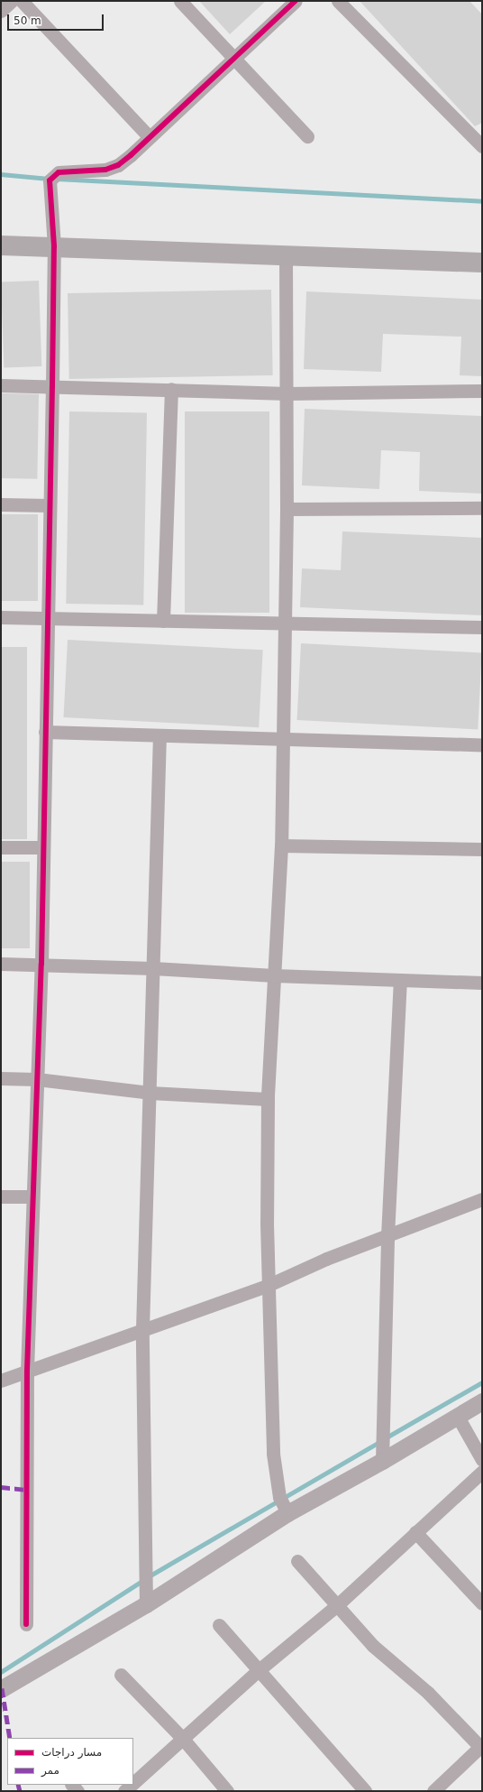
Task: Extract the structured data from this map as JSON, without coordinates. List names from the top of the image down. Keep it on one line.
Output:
{"legend":["مسار دراجات","ممر"],"scale_bar":"50 m"}
